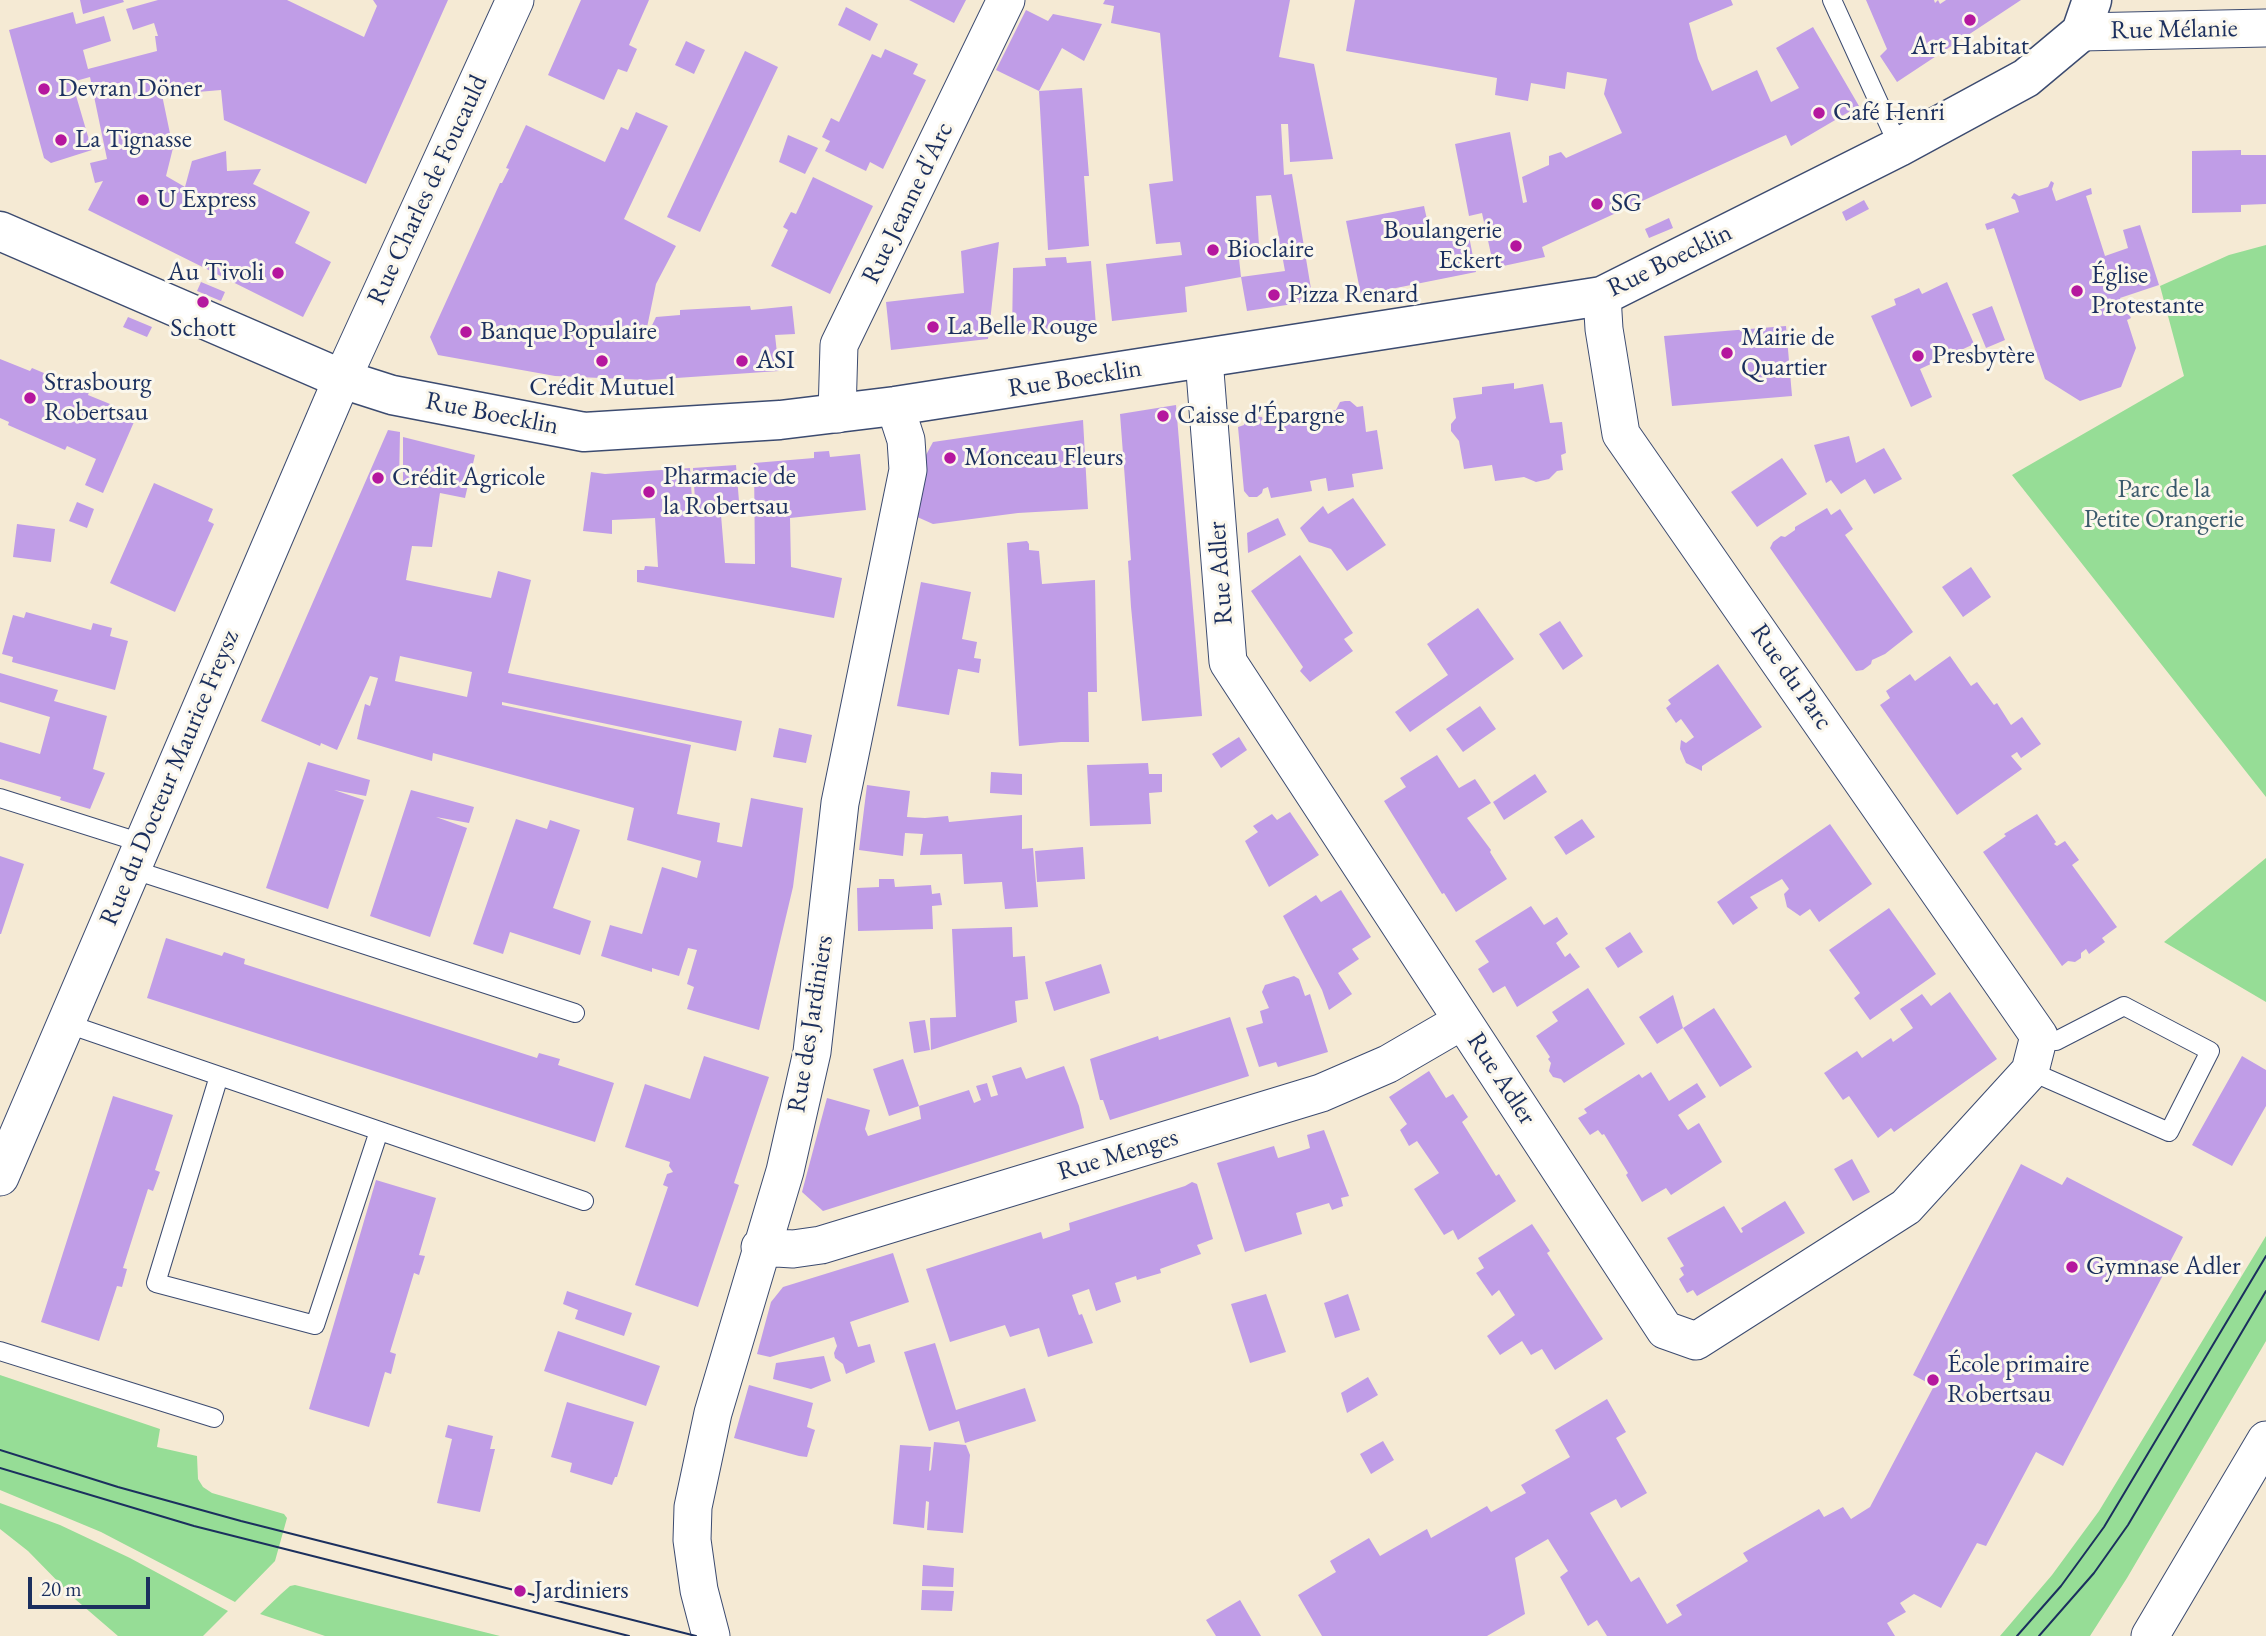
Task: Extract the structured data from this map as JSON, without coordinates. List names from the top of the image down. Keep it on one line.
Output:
{"streets":{"main road":["Rue Boecklin"],"street":["Rue Mélanie","Rue Charles de Foucauld","Rue Jeanne d'Arc","Rue Adler","Rue du Parc","Rue du Docteur Maurice Freysz","Rue des Jardiniers","Rue Menges"]},"crossings":[["Rue Mélanie","Rue Boecklin"],["Rue Charles de Foucauld","Rue Boecklin"],["Rue Charles de Foucauld","Rue du Docteur Maurice Freysz"],["Rue Jeanne d'Arc","Rue Boecklin"],["Rue Boecklin","Rue Adler"],["Rue Boecklin","Rue du Parc"],["Rue Boecklin","Rue du Docteur Maurice Freysz"],["Rue Boecklin","Rue des Jardiniers"],["Rue Adler","Rue du Parc"],["Rue Adler","Rue Menges"],["Rue des Jardiniers","Rue Menges"]],"parks":["Parc de la Petite Orangerie"],"places":["Art Habitat","Devran Döner","Café Henri","La Tignasse","U Express","SG","Boulangerie Eckert","Bioclaire","Au Tivoli","Église Protestante","Pizza Renard","Schott","La Belle Rouge","Banque Populaire","Mairie de Quartier","Presbytère","Crédit Mutuel","ASI","Strasbourg Robertsau","Caisse d'Épargne","Monceau Fleurs","Crédit Agricole","Pharmacie de la Robertsau","Gymnase Adler","École primaire Robertsau","Jardiniers"],"scale_bar":"20 m"}
